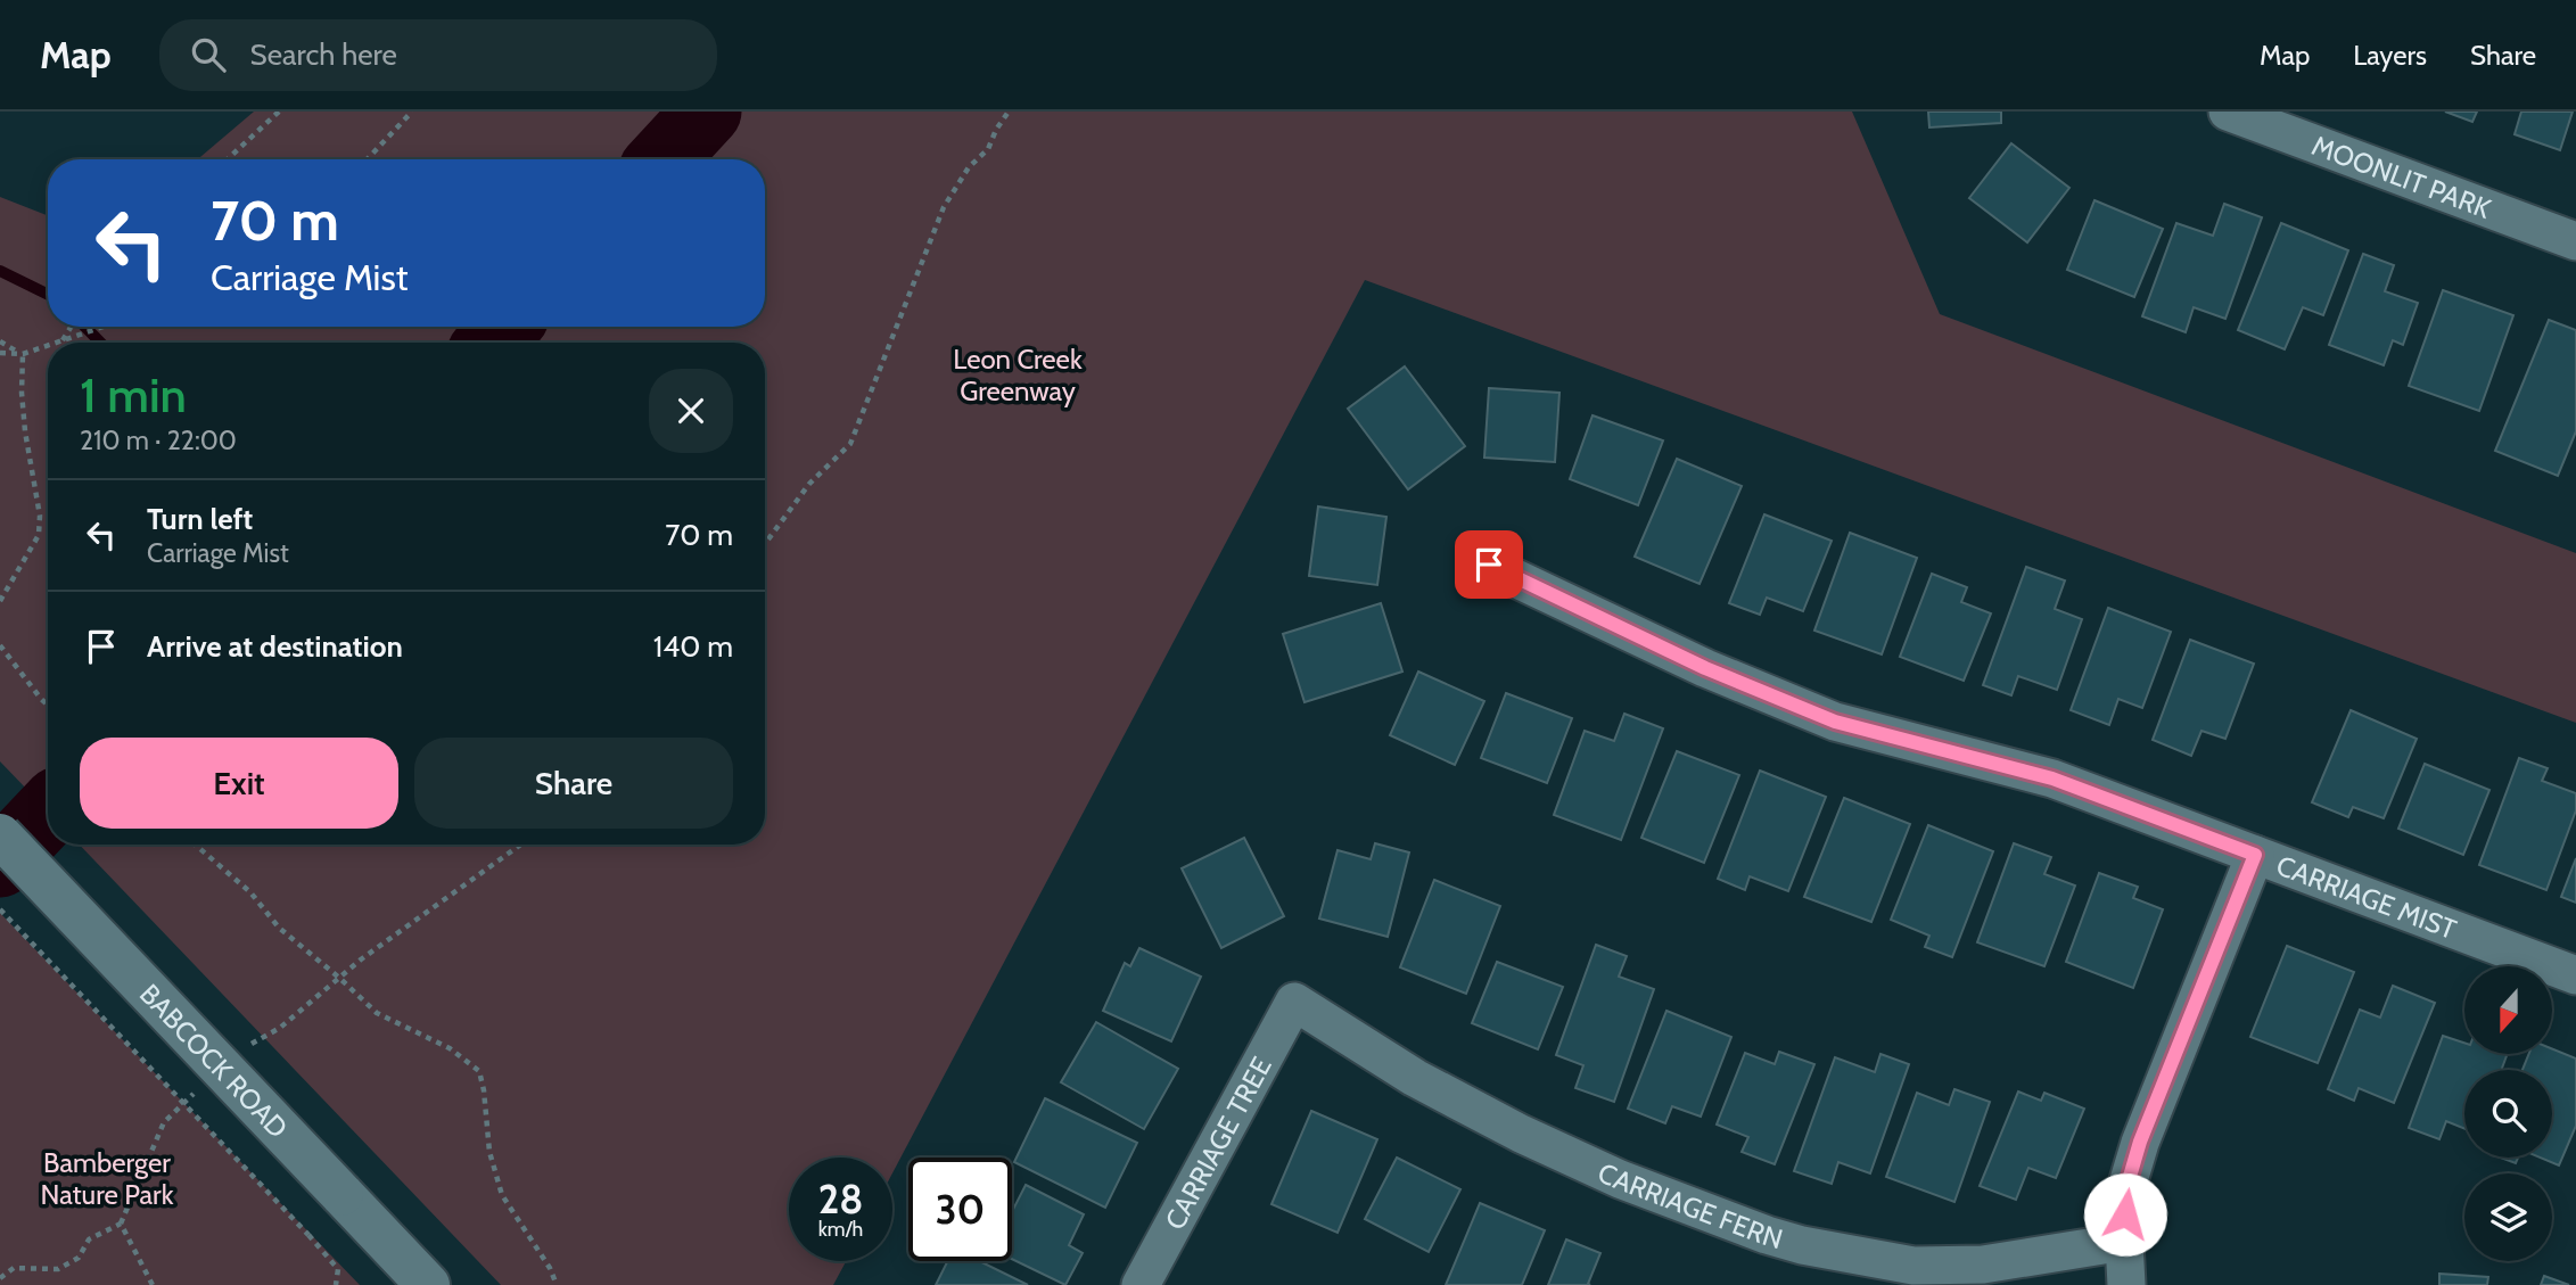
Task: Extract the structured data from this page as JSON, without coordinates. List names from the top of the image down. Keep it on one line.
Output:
{"streets":{"main road":["BABCOCK ROAD"],"street":["MOONLIT PARK","CARRIAGE MIST","CARRIAGE TREE","CARRIAGE FERN"]},"crossings":[["CARRIAGE TREE","CARRIAGE FERN"]],"parks":["Leon Creek Greenway","Bamberger Nature Park"],"north":"bottom","page":{"header":"Map","search":"Search here","nav":["Map","Layers","Share"],"turn":["70 m","Carriage Mist"],"heading":["1 min","210 m · 22:00"],"list":[{"name":"Turn left","note":"Carriage Mist","value":"70 m"},{"name":"Arrive at destination","value":"140 m"}],"buttons":["Exit","Share"],"speed":"28 km/h","limit":"30"}}
